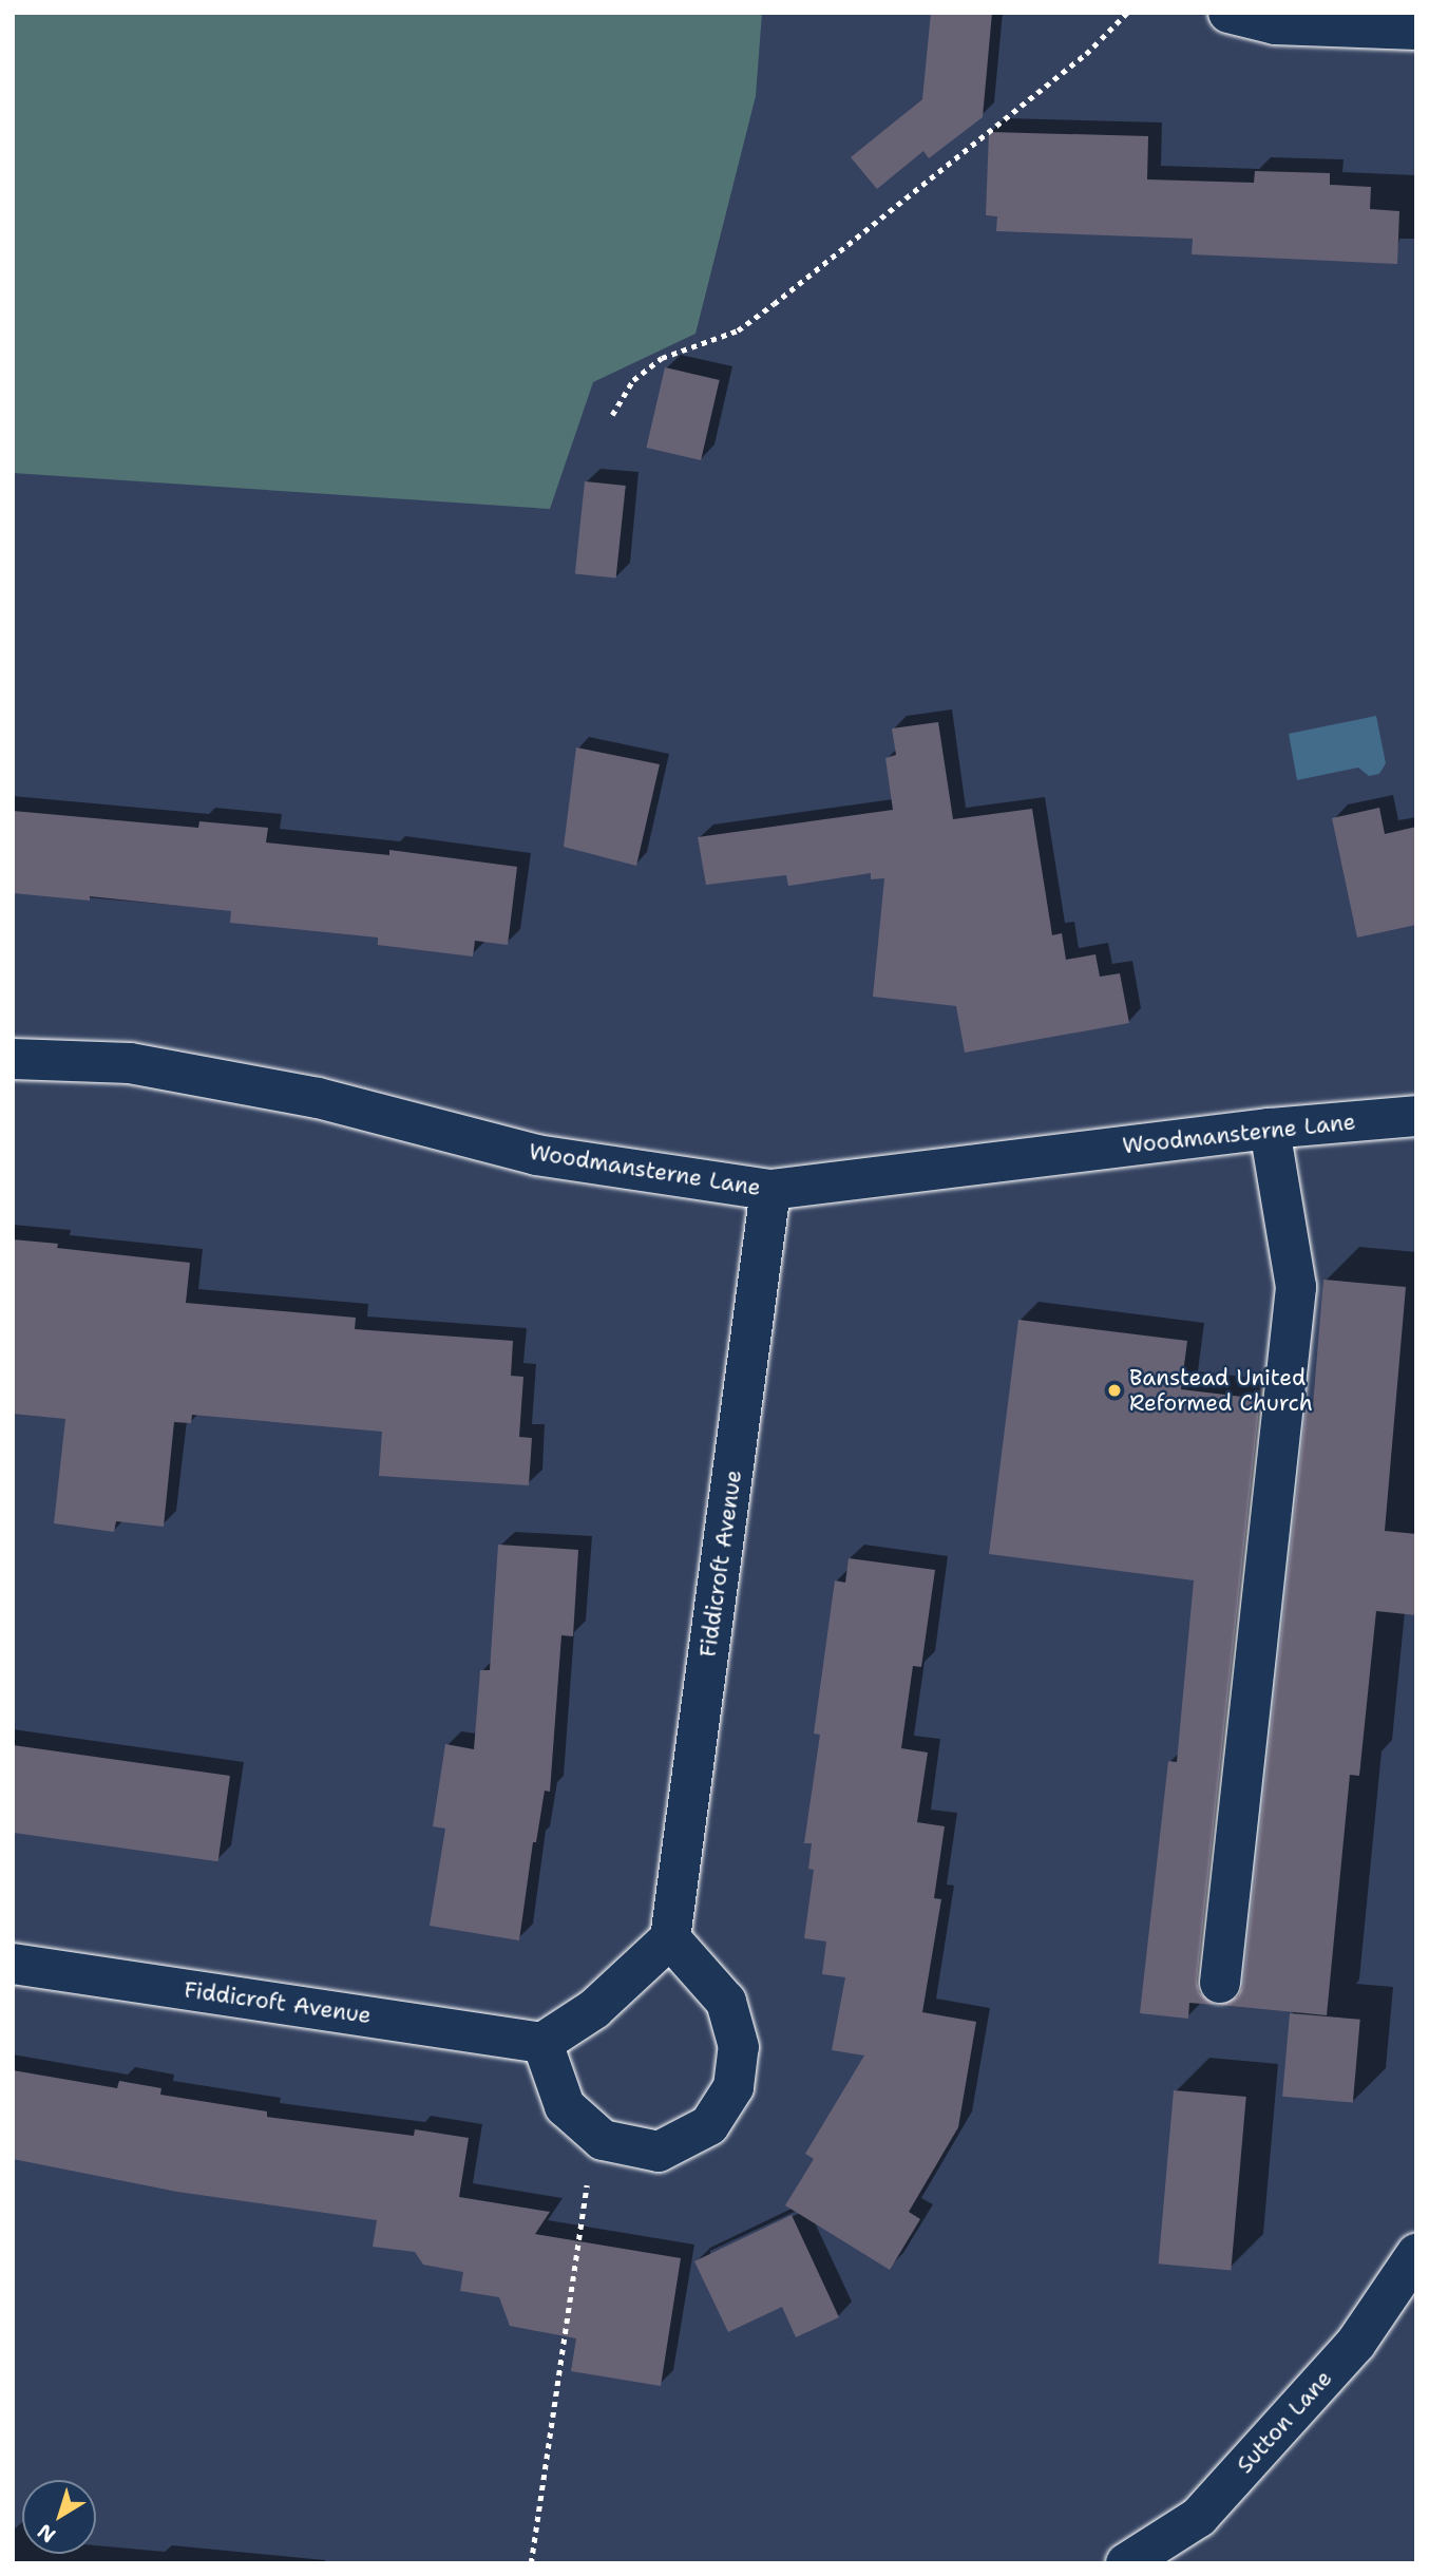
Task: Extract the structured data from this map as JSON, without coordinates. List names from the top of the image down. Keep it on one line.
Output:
{"streets":{"street":["Woodmansterne Lane","Fiddicroft Avenue","Sutton Lane"]},"crossings":[["Woodmansterne Lane","Fiddicroft Avenue"]],"places":["Banstead United Reformed Church"],"north":"bottom left"}
